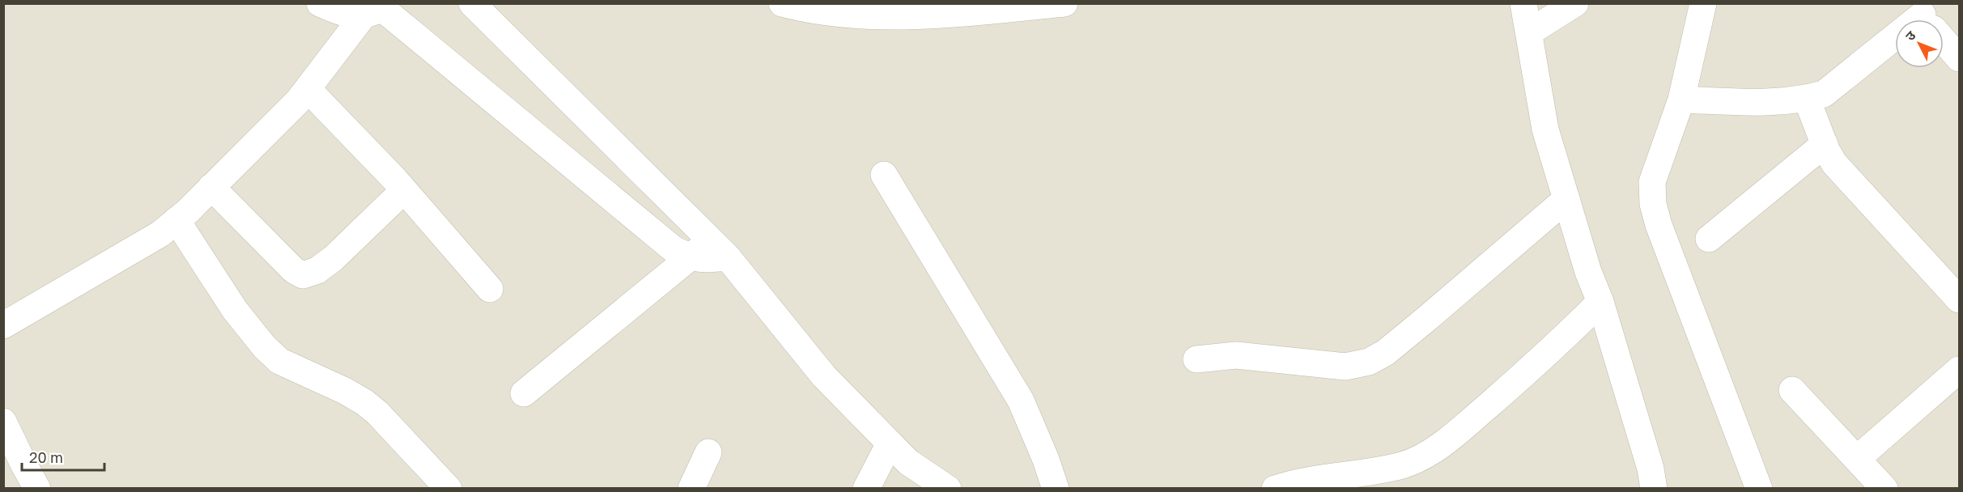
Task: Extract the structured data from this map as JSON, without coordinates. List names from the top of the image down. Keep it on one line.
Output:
{"scale_bar":"20 m","north":"top left"}
